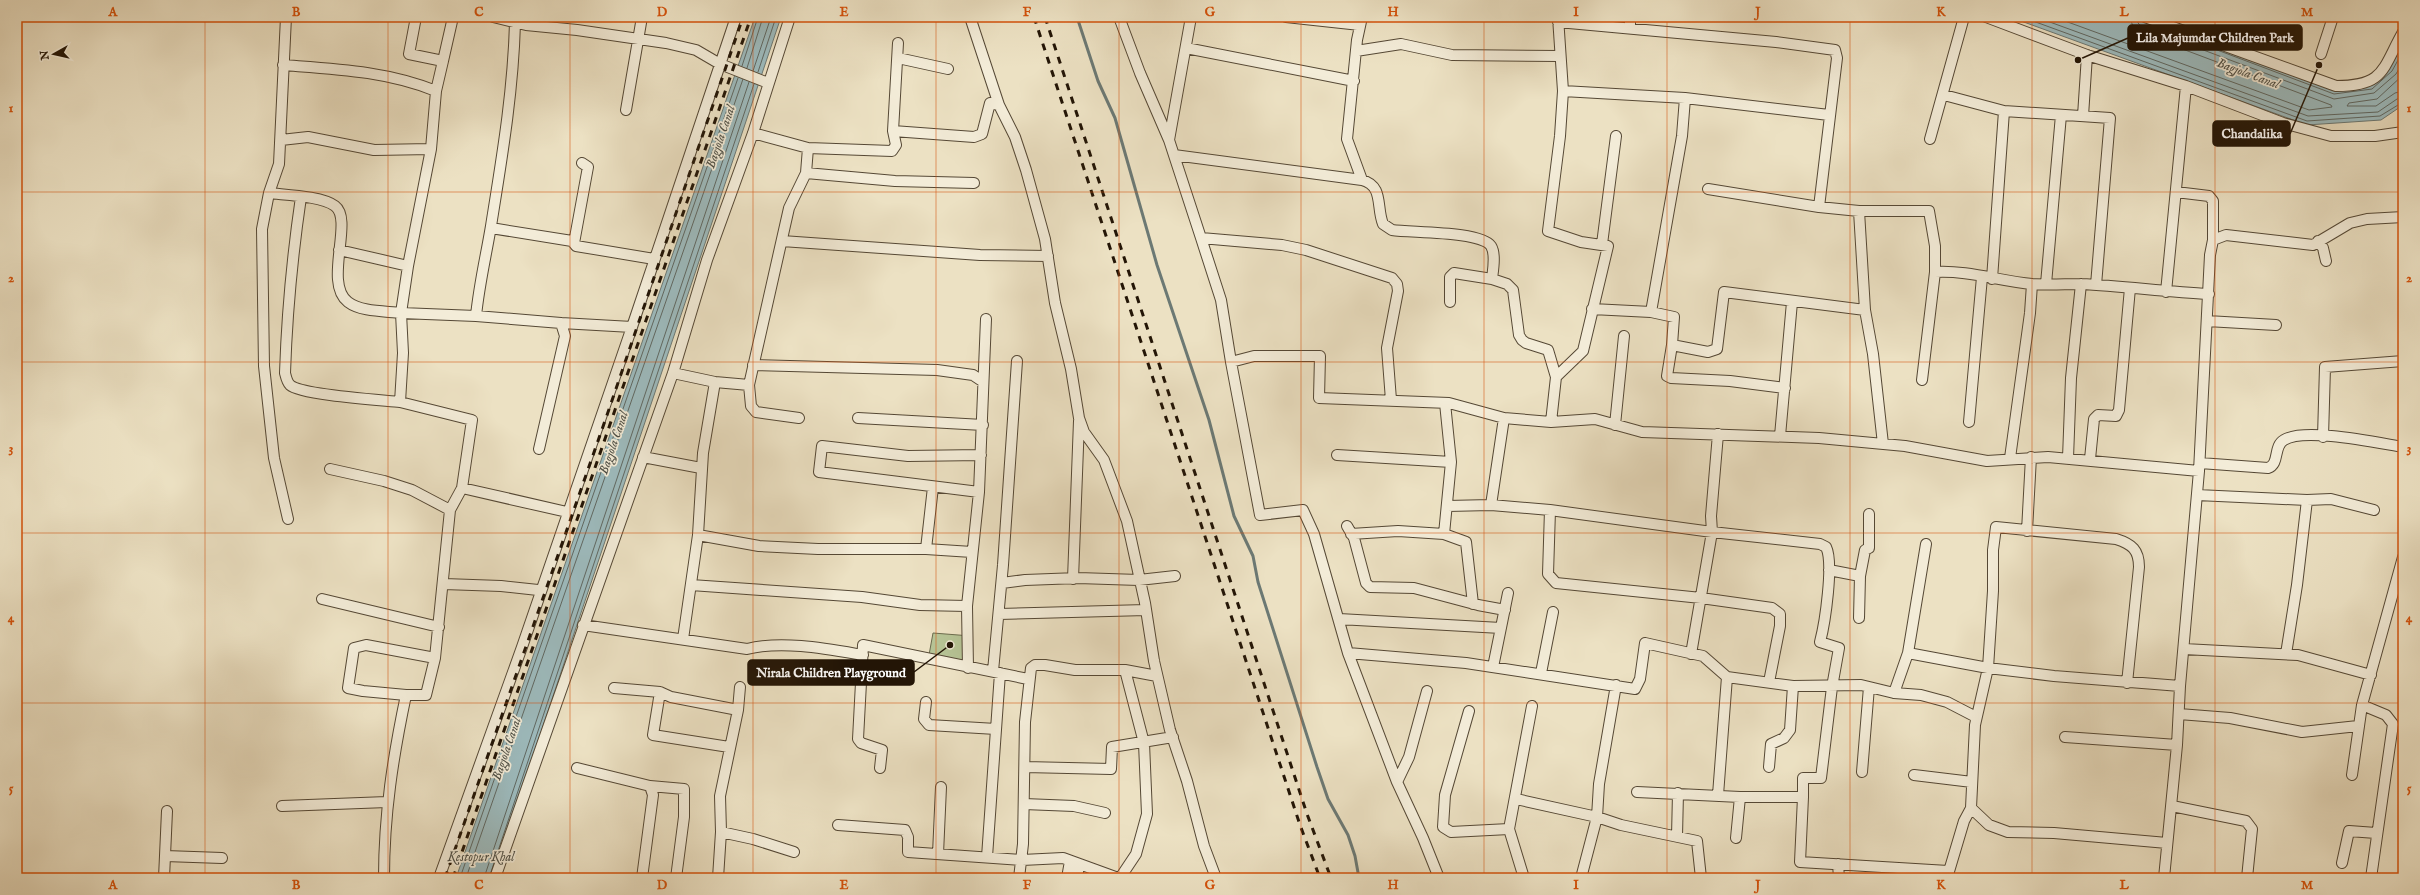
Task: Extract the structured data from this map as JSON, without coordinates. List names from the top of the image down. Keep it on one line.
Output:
{"water":["Bagjola Canal","Kestopur Khal"],"places":["Lila Majumdar Children Park","Chandalika","Nirala Children Playground"],"north":"left","grid":{"columns":["A","B","C","D","E","F","G","H","I","J","K","L","M"],"rows":["1","2","3","4","5"]}}
